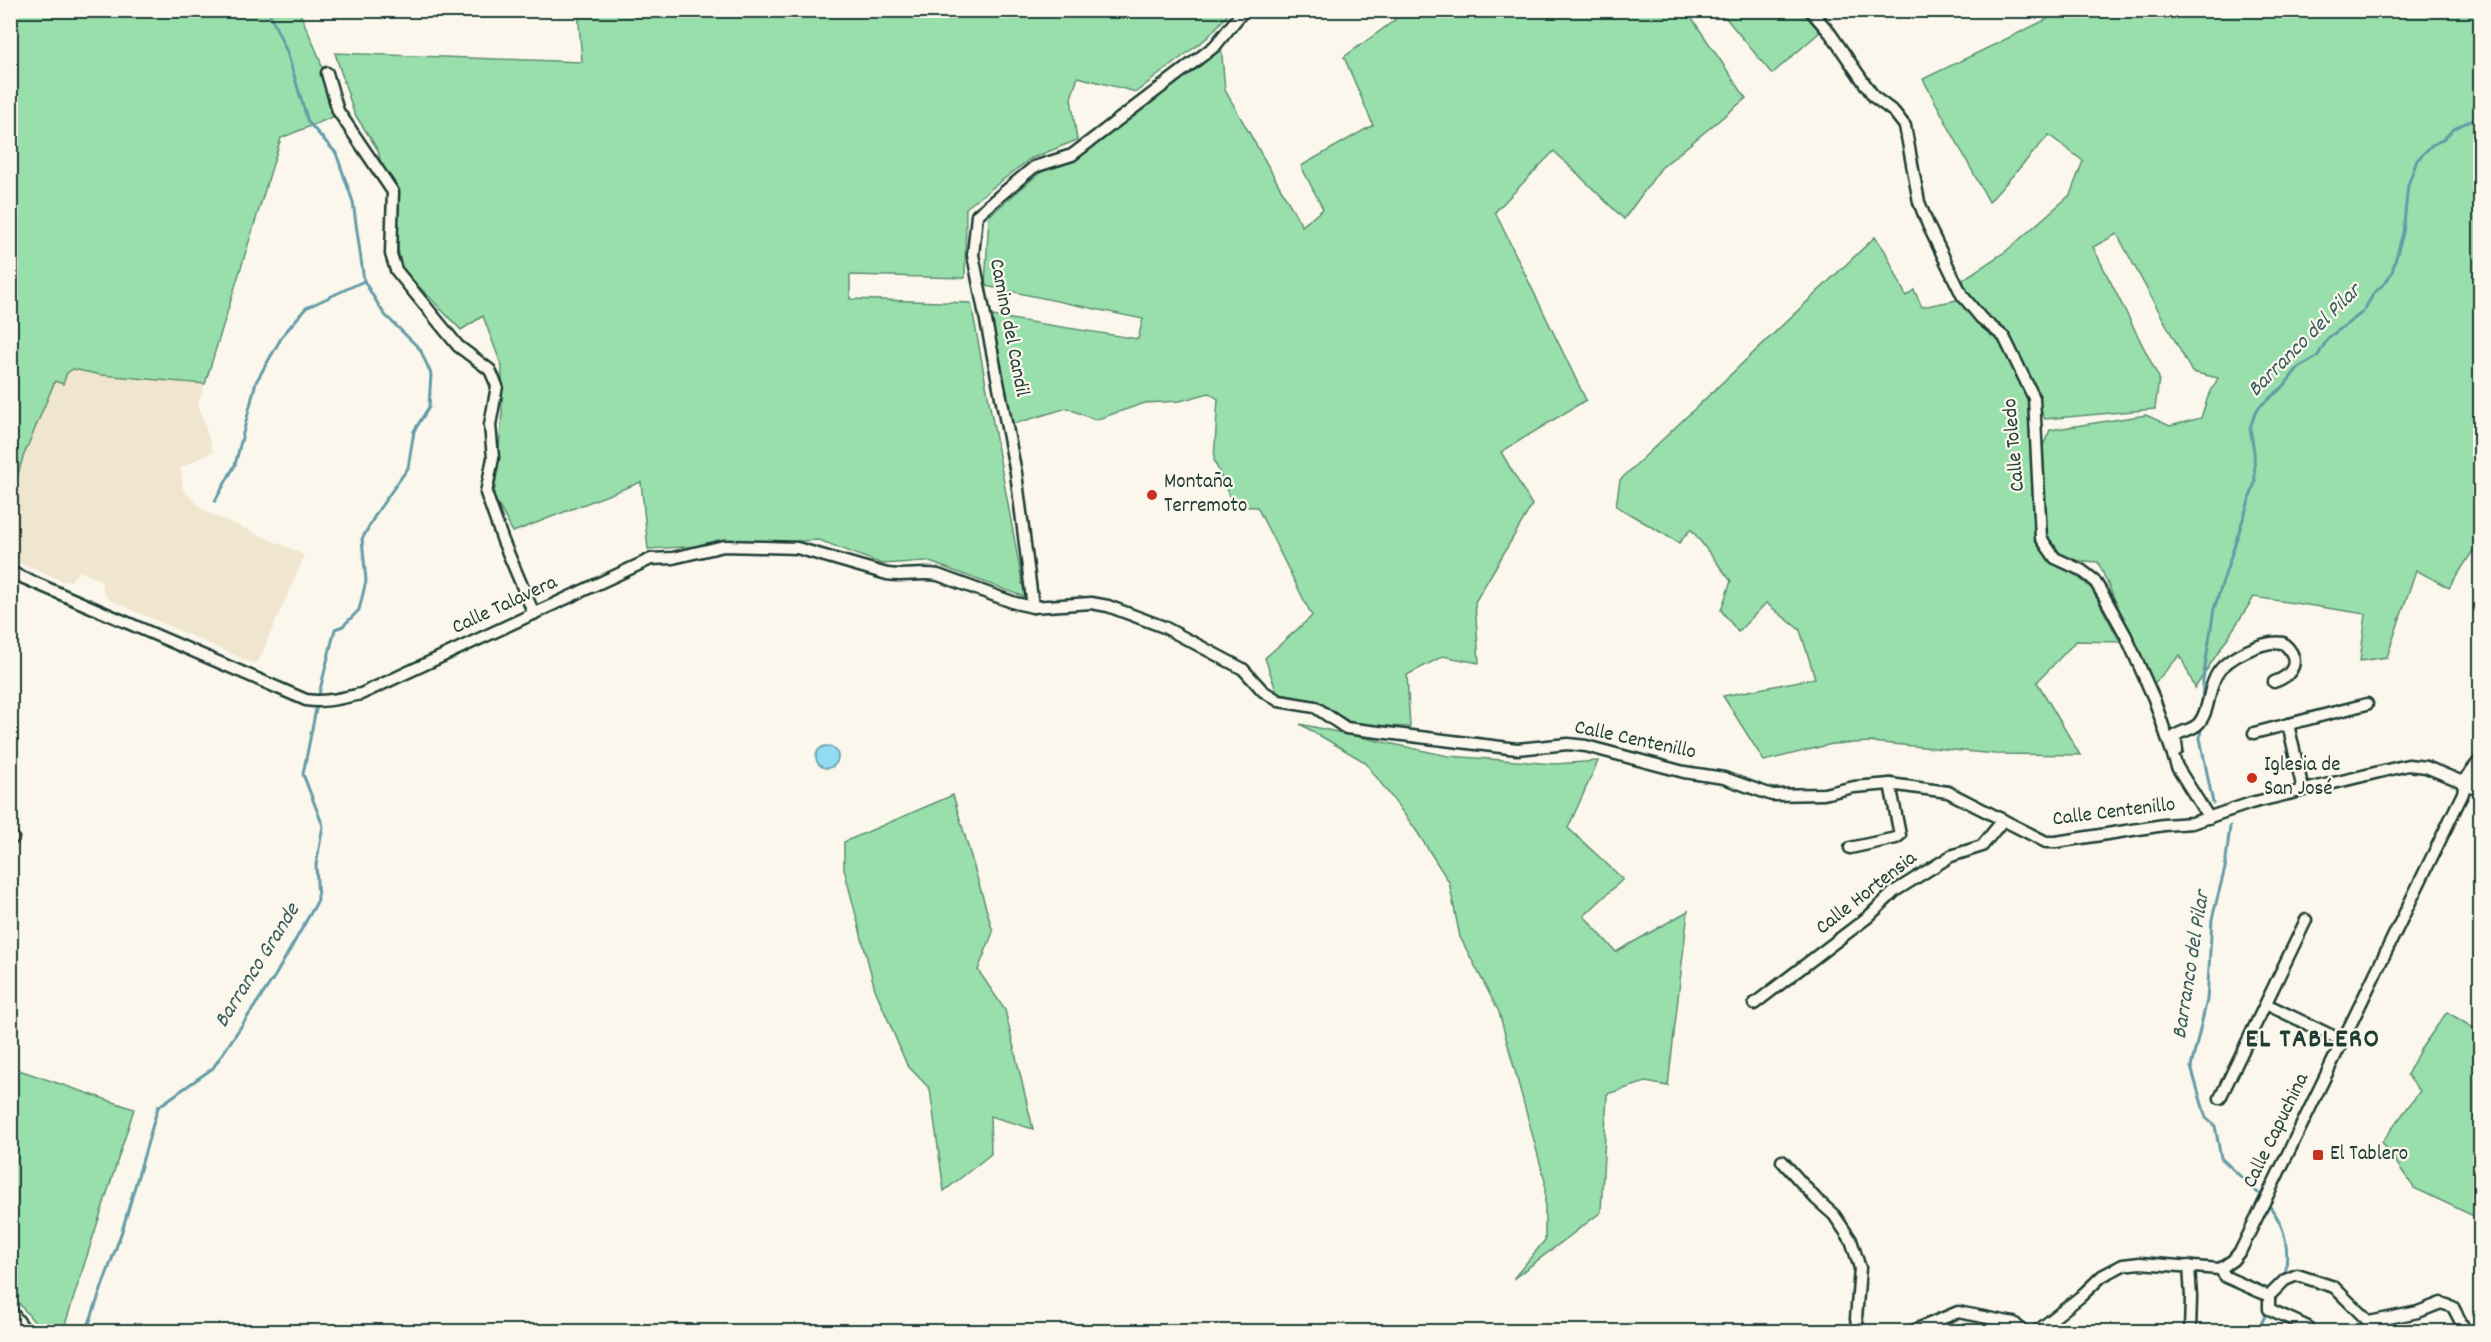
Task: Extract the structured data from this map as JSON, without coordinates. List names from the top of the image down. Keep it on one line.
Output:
{"streets":{"street":["Camino del Candil","Calle Toledo","Calle Talavera","Calle Centenillo","Calle Hortensia","Calle Capuchina"]},"crossings":[["Camino del Candil","Calle Talavera"],["Camino del Candil","Calle Centenillo"],["Calle Toledo","Calle Centenillo"],["Calle Talavera","Calle Centenillo"],["Calle Centenillo","Calle Hortensia"],["Calle Centenillo","Calle Capuchina"]],"districts":["EL TABLERO"],"water":["Barranco del Pilar","Barranco Grande"],"places":{"other":["Montaña Terremoto","Iglesia de San José"],"transit":["El Tablero"]}}
